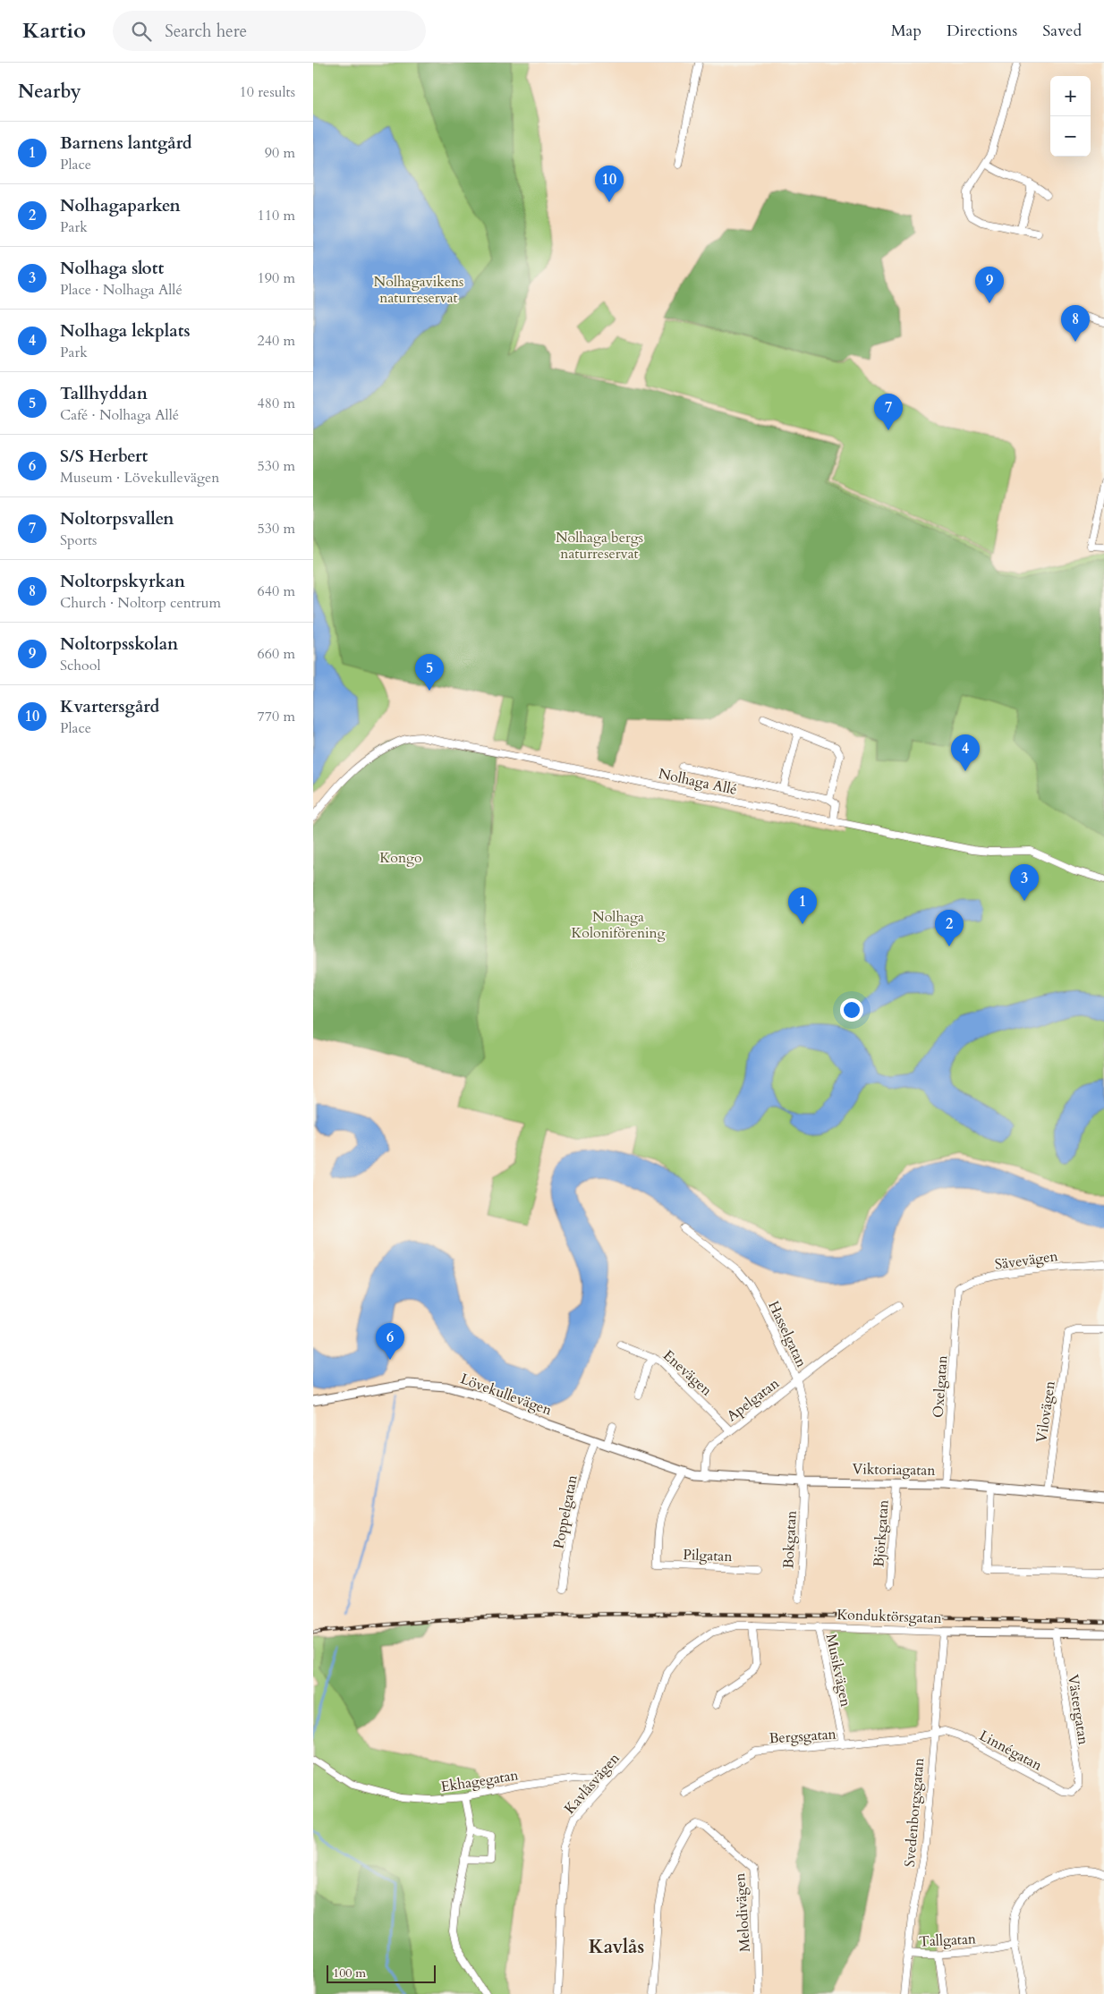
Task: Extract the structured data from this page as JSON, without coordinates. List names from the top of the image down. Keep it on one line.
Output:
{"streets":{"street":["Nolhaga Allé","Sävevägen","Hasselgatan","Enevägen","Oxelgatan","Lövekullevägen","Apelgatan","Vilovägen","Viktoriagatan","Poppelgatan","Björkgatan","Bokgatan","Pilgatan","Konduktörsgatan","Musikvägen","Västergatan","Bergsgatan","Linnégatan","Ekhagegatan","Kavlåsvägen","Svedenborgsgatan","Melodivägen","Tallgatan"]},"crossings":[["Sävevägen","Oxelgatan"],["Hasselgatan","Apelgatan"],["Hasselgatan","Viktoriagatan"],["Hasselgatan","Bokgatan"],["Enevägen","Apelgatan"],["Oxelgatan","Viktoriagatan"],["Lövekullevägen","Viktoriagatan"],["Lövekullevägen","Poppelgatan"],["Lövekullevägen","Pilgatan"],["Apelgatan","Viktoriagatan"],["Vilovägen","Viktoriagatan"],["Viktoriagatan","Björkgatan"],["Viktoriagatan","Bokgatan"],["Viktoriagatan","Pilgatan"],["Konduktörsgatan","Musikvägen"],["Konduktörsgatan","Västergatan"],["Konduktörsgatan","Kavlåsvägen"],["Konduktörsgatan","Svedenborgsgatan"],["Musikvägen","Bergsgatan"],["Västergatan","Linnégatan"],["Bergsgatan","Linnégatan"],["Bergsgatan","Svedenborgsgatan"],["Linnégatan","Svedenborgsgatan"],["Ekhagegatan","Kavlåsvägen"],["Svedenborgsgatan","Tallgatan"]],"districts":["Kavlås"],"parks":["Nolhagavikens naturreservat","Nolhaga bergs naturreservat","Kongo","Nolhaga Koloniförening"],"scale_bar":"100 m","page":{"header":"Kartio","search":"Search here","nav":["Map","Directions","Saved"],"heading":["Nearby","10 results"],"map_buttons":["+","−"],"list":[{"mark":"1","name":"Barnens lantgård","note":"Place","value":"90 m"},{"mark":"2","name":"Nolhagaparken","note":"Park","value":"110 m"},{"mark":"3","name":"Nolhaga slott","note":"Place · Nolhaga Allé","value":"190 m"},{"mark":"4","name":"Nolhaga lekplats","note":"Park","value":"240 m"},{"mark":"5","name":"Tallhyddan","note":"Café · Nolhaga Allé","value":"480 m"},{"mark":"6","name":"S/S Herbert","note":"Museum · Lövekullevägen","value":"530 m"},{"mark":"7","name":"Noltorpsvallen","note":"Sports","value":"530 m"},{"mark":"8","name":"Noltorpskyrkan","note":"Church · Noltorp centrum","value":"640 m"},{"mark":"9","name":"Noltorpsskolan","note":"School","value":"660 m"},{"mark":"10","name":"Kvartersgård","note":"Place","value":"770 m"}],"pins":["10","9","8","7","5","4","3","1","2","6"],"scale":"100 m"}}
